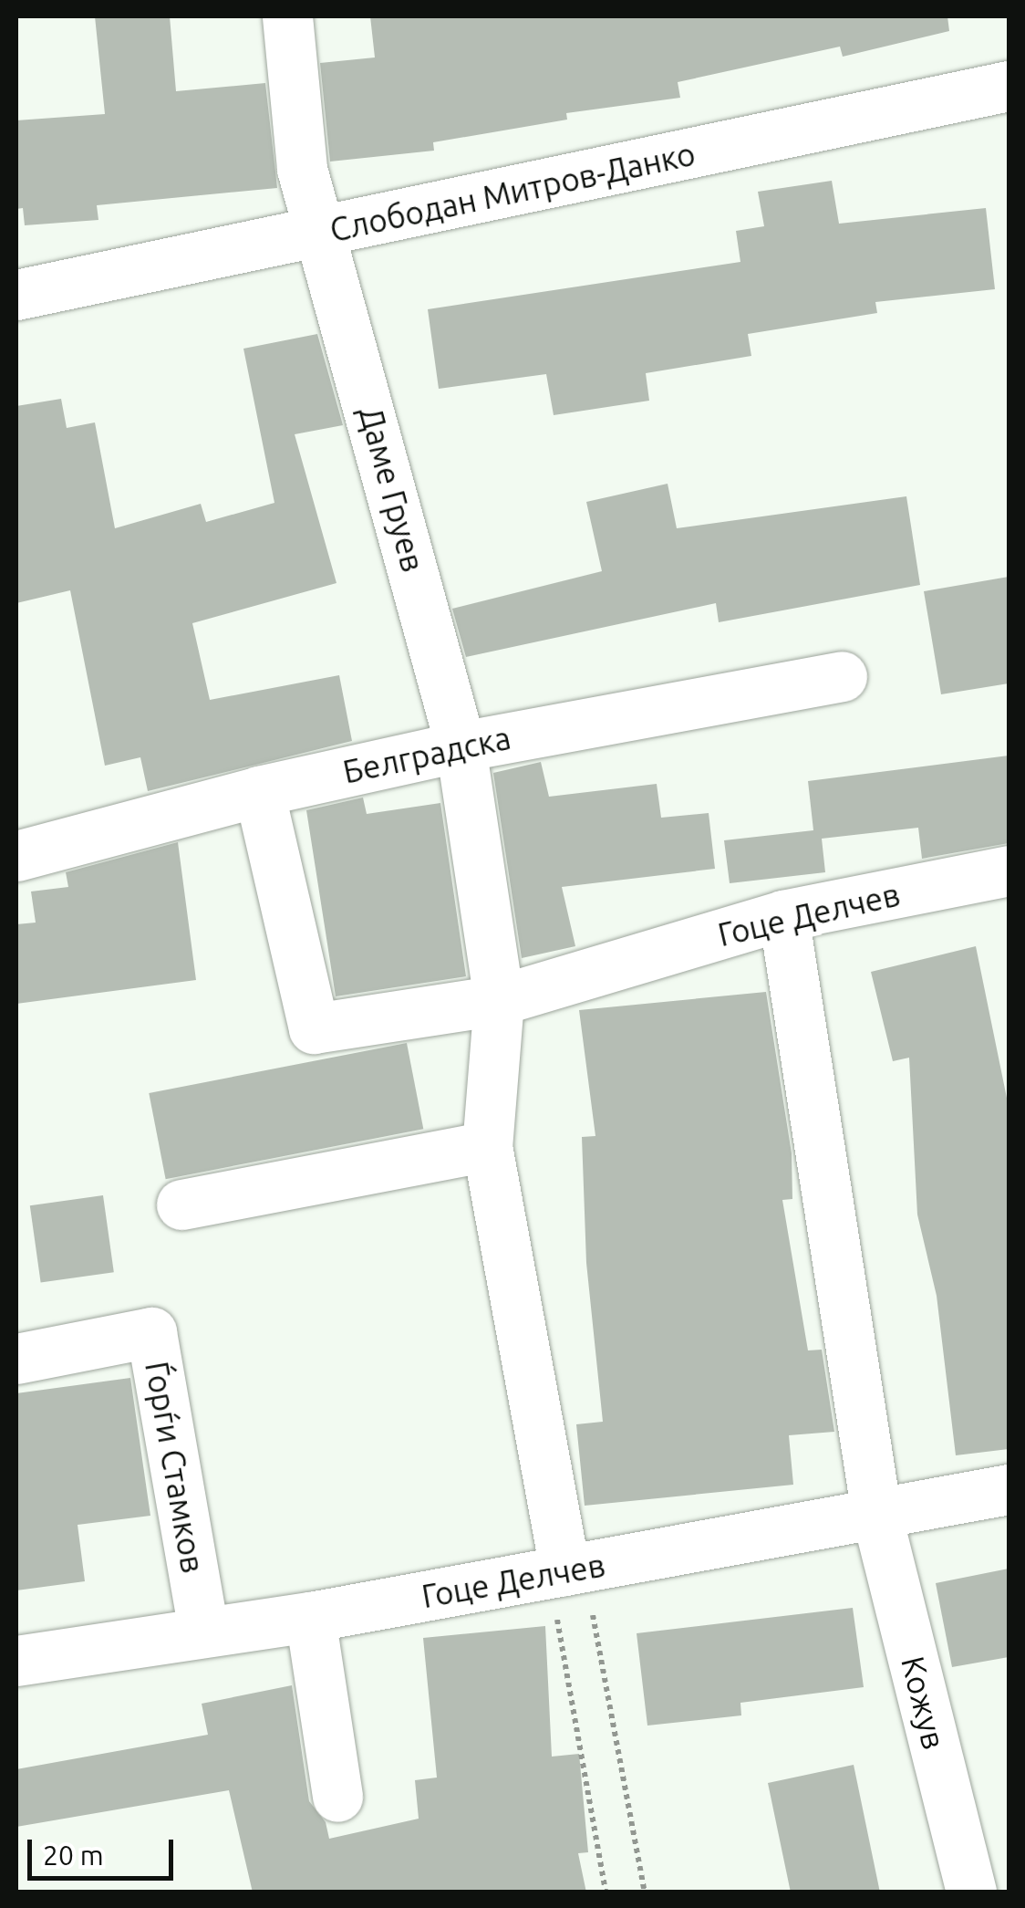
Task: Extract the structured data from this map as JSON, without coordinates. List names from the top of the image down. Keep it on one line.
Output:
{"streets":{"street":["Слободан Митров-Данко","Даме Груев","Белградска","Гоце Делчев","Ѓорѓи Стамков","Кожув"]},"crossings":[["Слободан Митров-Данко","Даме Груев"],["Даме Груев","Белградска"],["Даме Груев","Гоце Делчев"],["Белградска","Гоце Делчев"],["Гоце Делчев","Ѓорѓи Стамков"],["Гоце Делчев","Кожув"]],"scale_bar":"20 m"}
